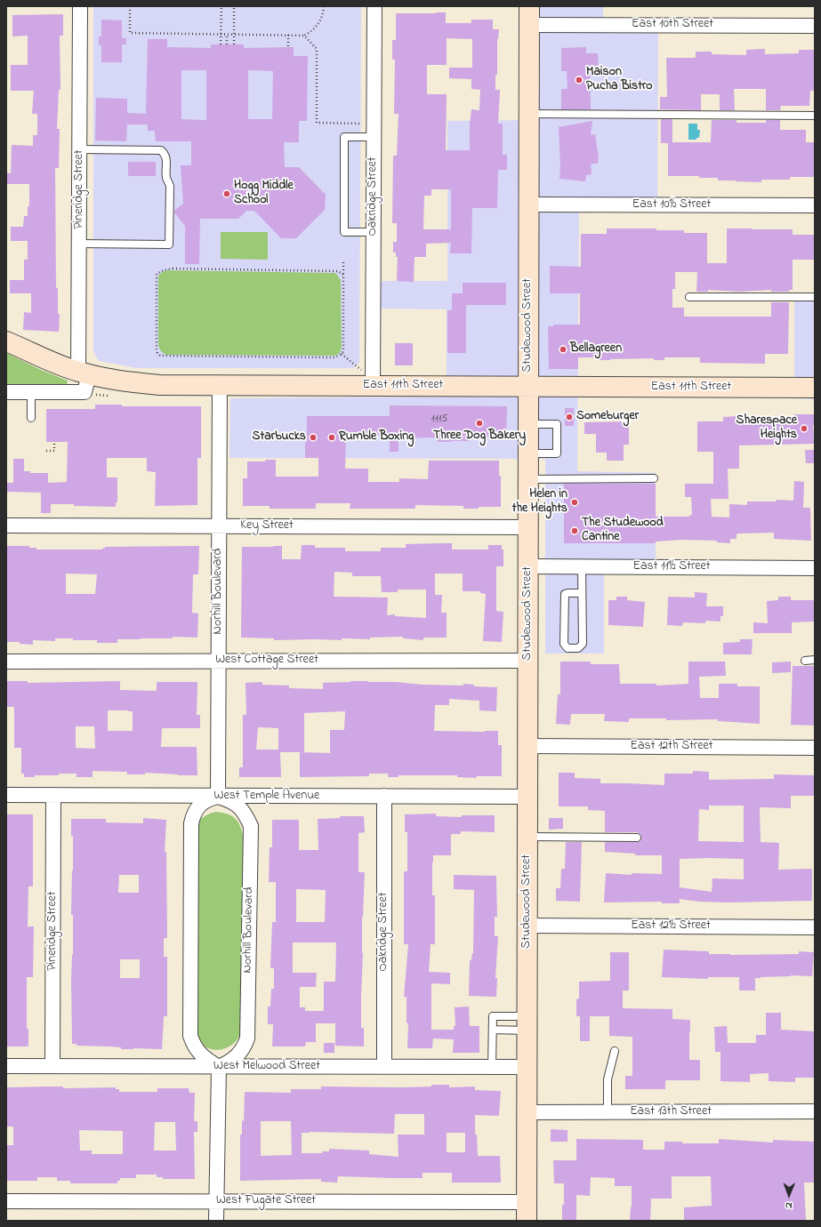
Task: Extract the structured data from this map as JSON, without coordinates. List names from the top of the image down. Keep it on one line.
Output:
{"streets":{"main road":["Studewood Street","East 11th Street"],"street":["East 10th Street","Pineridge Street","Oakridge Street","East 10½ Street","Key Street","East 11½ Street","Norhill Boulevard","West Cottage Street","East 12th Street","West Temple Avenue","East 12½ Street","West Melwood Street","East 13th Street","West Fugate Street"]},"crossings":[["East 10th Street","Studewood Street"],["Pineridge Street","East 11th Street"],["Pineridge Street","West Temple Avenue"],["Pineridge Street","West Melwood Street"],["Oakridge Street","East 11th Street"],["Oakridge Street","West Temple Avenue"],["Oakridge Street","West Melwood Street"],["East 10½ Street","Studewood Street"],["Studewood Street","East 11th Street"],["Studewood Street","Key Street"],["Studewood Street","East 11½ Street"],["Studewood Street","West Cottage Street"],["Studewood Street","East 12th Street"],["Studewood Street","West Temple Avenue"],["Studewood Street","East 12½ Street"],["Studewood Street","West Melwood Street"],["Studewood Street","East 13th Street"],["Studewood Street","West Fugate Street"],["East 11th Street","Norhill Boulevard"],["Key Street","Norhill Boulevard"],["Norhill Boulevard","West Cottage Street"],["Norhill Boulevard","West Temple Avenue"],["Norhill Boulevard","West Melwood Street"]],"places":["Maison Pucha Bistro","Hogg Middle School","Bellagreen","Someburger","Three Dog Bakery","Sharespace Heights","Starbucks","Rumble Boxing","Helen in the Heights","The Studewood Cantine"],"house_numbers":["1115"],"north":"bottom"}
